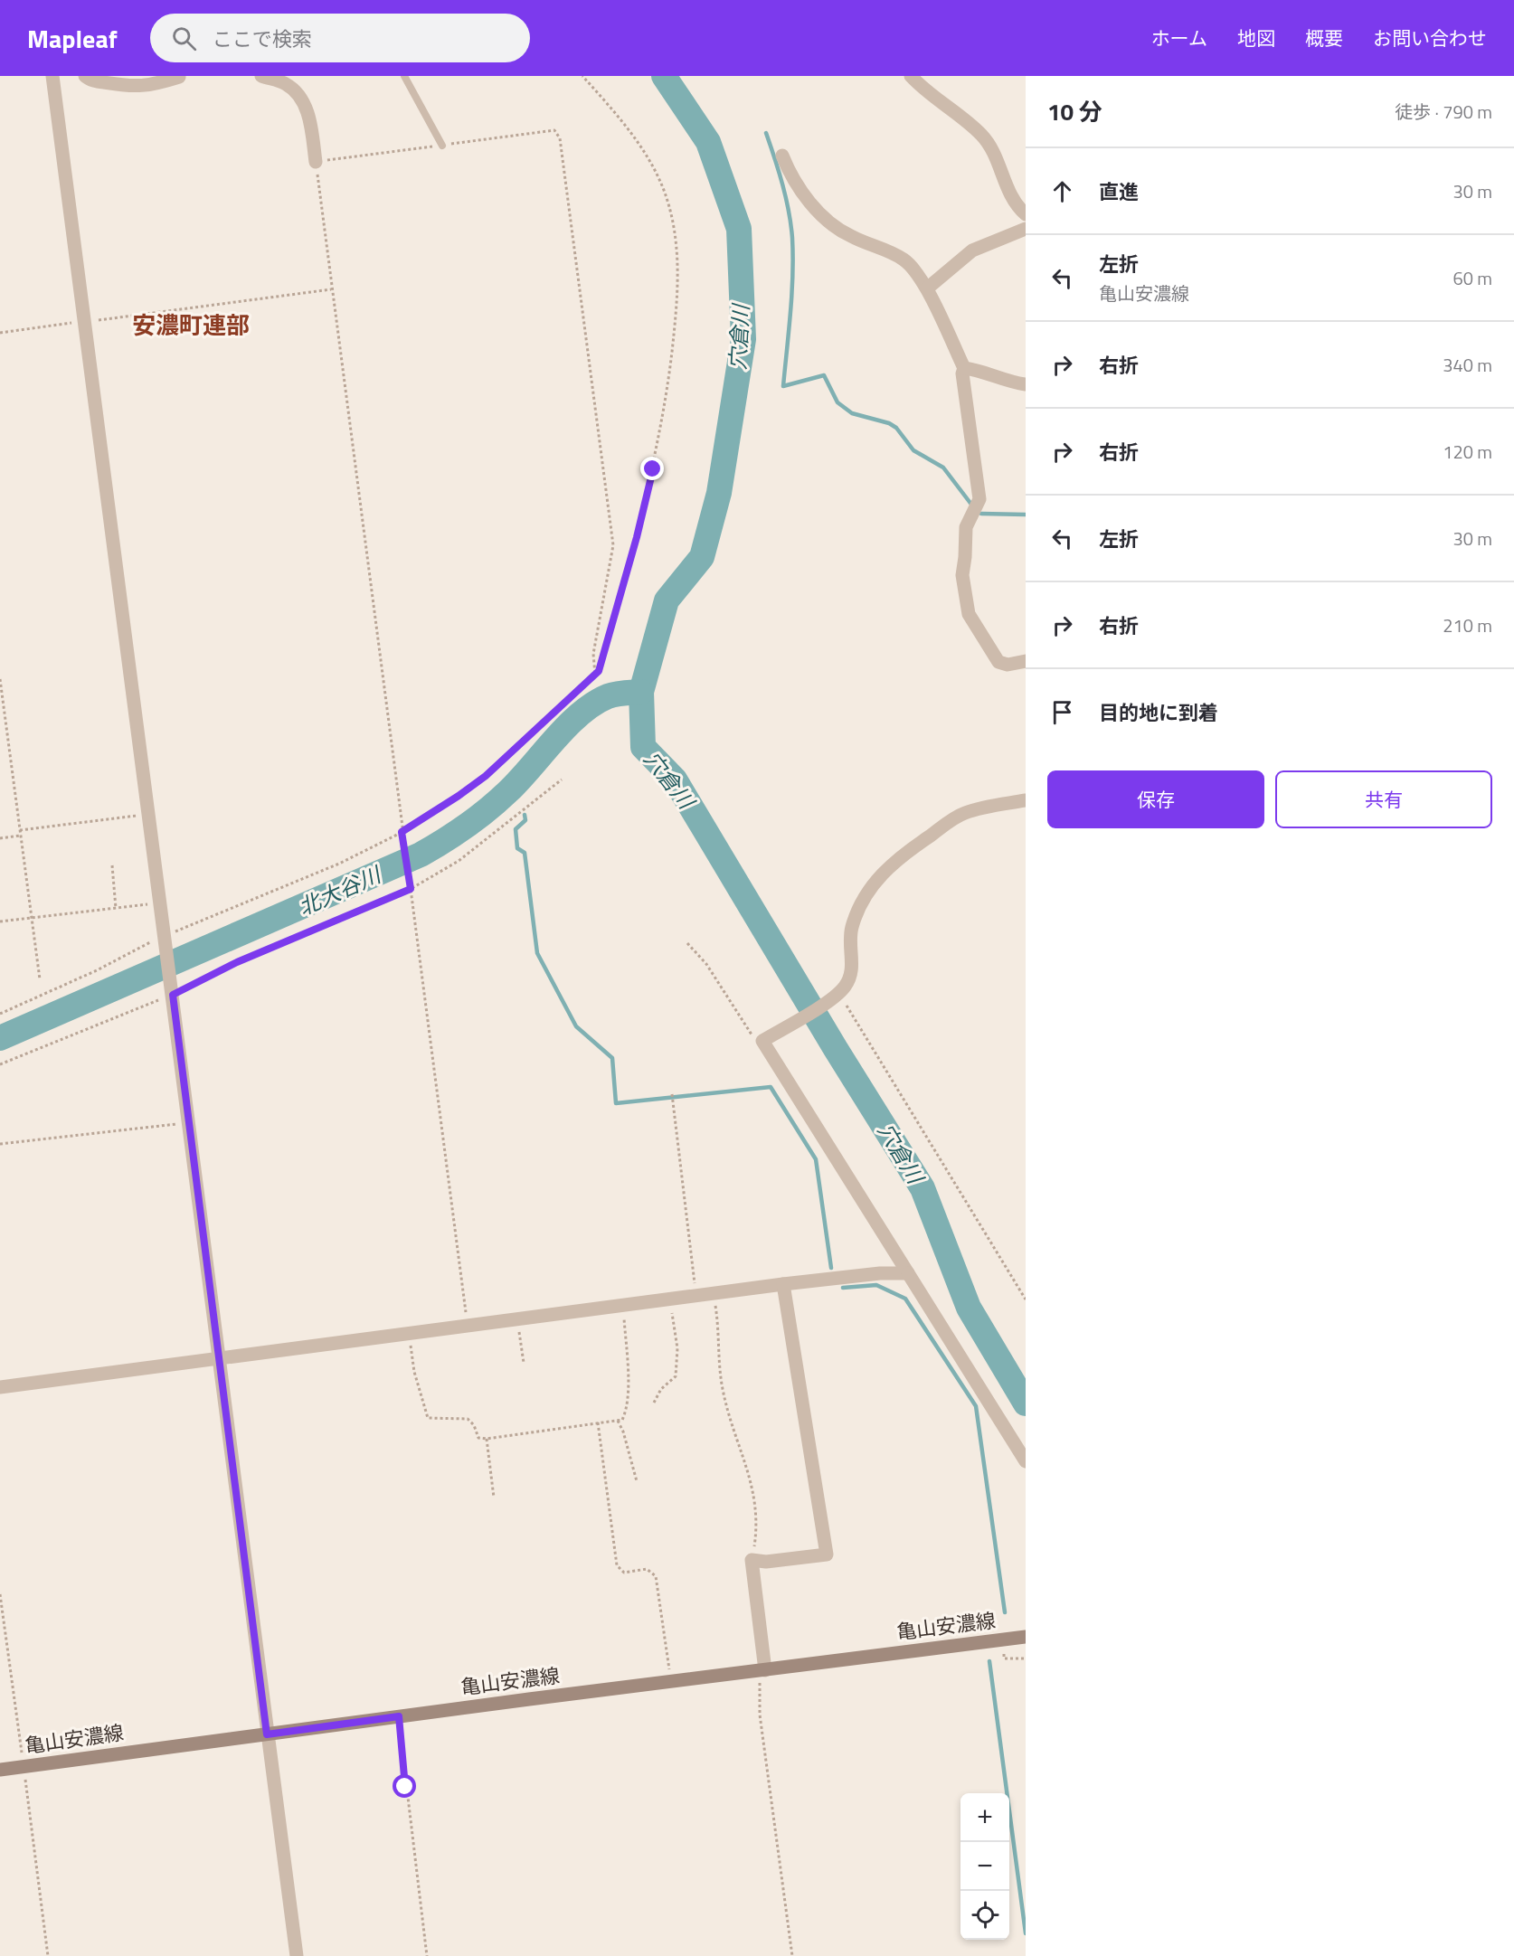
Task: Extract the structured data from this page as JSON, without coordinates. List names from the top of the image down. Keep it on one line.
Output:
{"streets":{"main road":["亀山安濃線"]},"districts":["安濃町連部"],"water":["穴倉川","北大谷川"],"page":{"header":"Mapleaf","search":"ここで検索","nav":["ホーム","地図","概要","お問い合わせ"],"heading":["10 分","徒歩 · 790 m"],"list":[["直進","30 m"],["左折","亀山安濃線","60 m"],["右折","340 m"],["右折","120 m"],["左折","30 m"],["右折","210 m"],"目的地に到着"],"buttons":["保存","共有"],"map_buttons":["+","−"]}}
